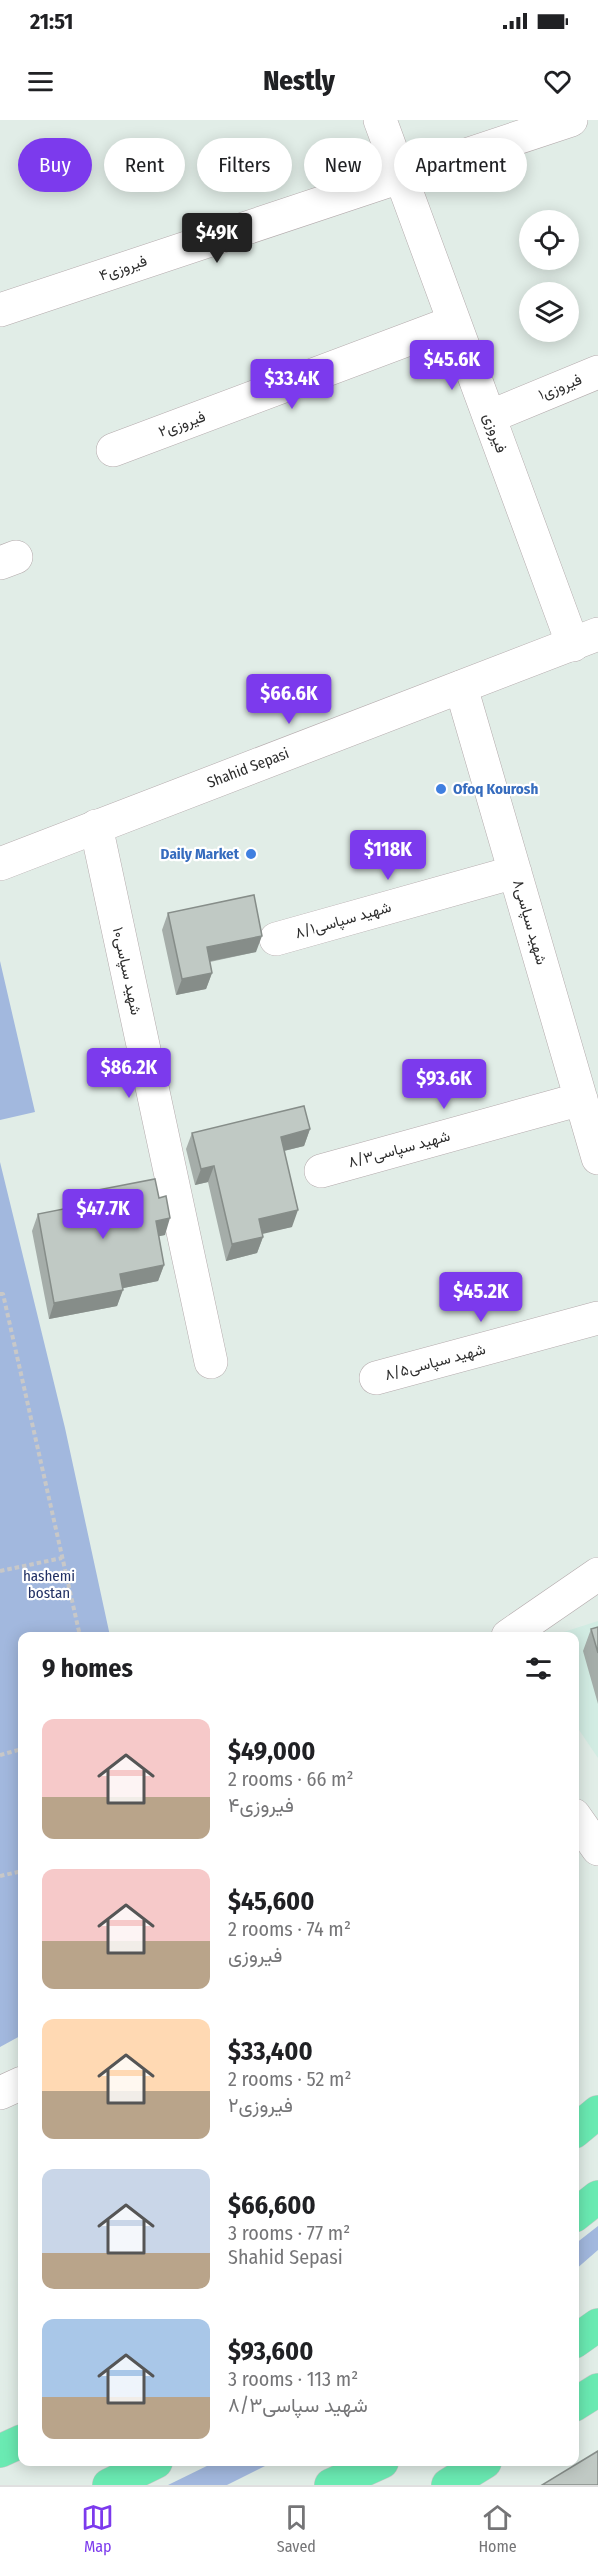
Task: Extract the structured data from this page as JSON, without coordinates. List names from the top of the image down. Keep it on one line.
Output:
{"streets":{"street":["۴فیروزی","فیروزی۱","فیروزی۲","فیروزی","Shahid Sepasi","شهید سپاسی۸/۱","شهید سپاسی۸","شهید سپاسی۱۰","شهید سپاسی۸/۳","شهید سپاسی۸/۵"]},"crossings":[["فیروزی۱","فیروزی"],["فیروزی۲","فیروزی"],["فیروزی","Shahid Sepasi"],["Shahid Sepasi","شهید سپاسی۸"],["Shahid Sepasi","شهید سپاسی۱۰"],["شهید سپاسی۸/۱","شهید سپاسی۸"],["شهید سپاسی۸","شهید سپاسی۸/۳"]],"parks":["hashemi bostan"],"places":["Ofoq Kourosh","Daily Market"],"page":{"status":"21:51","header":"Nestly","chip":["Buy","Rent","Filters","New","Apartment"],"price":["$49K","$45.6K","$33.4K","$66.6K","$118K","$86.2K","$93.6K","$47.7K","$45.2K"],"heading":"9 homes","list":[{"name":"$49,000","note":"2 rooms · 66 m² · ۴فیروزی"},{"name":"$45,600","note":"2 rooms · 74 m² · فیروزی"},{"name":"$33,400","note":"2 rooms · 52 m² · فیروزی۲"},{"name":"$66,600","note":"3 rooms · 77 m² · Shahid Sepasi"},{"name":"$93,600","note":"3 rooms · 113 m² · شهید سپاسی۸/۳"}],"tabs":["Map","Saved","Home"]}}
